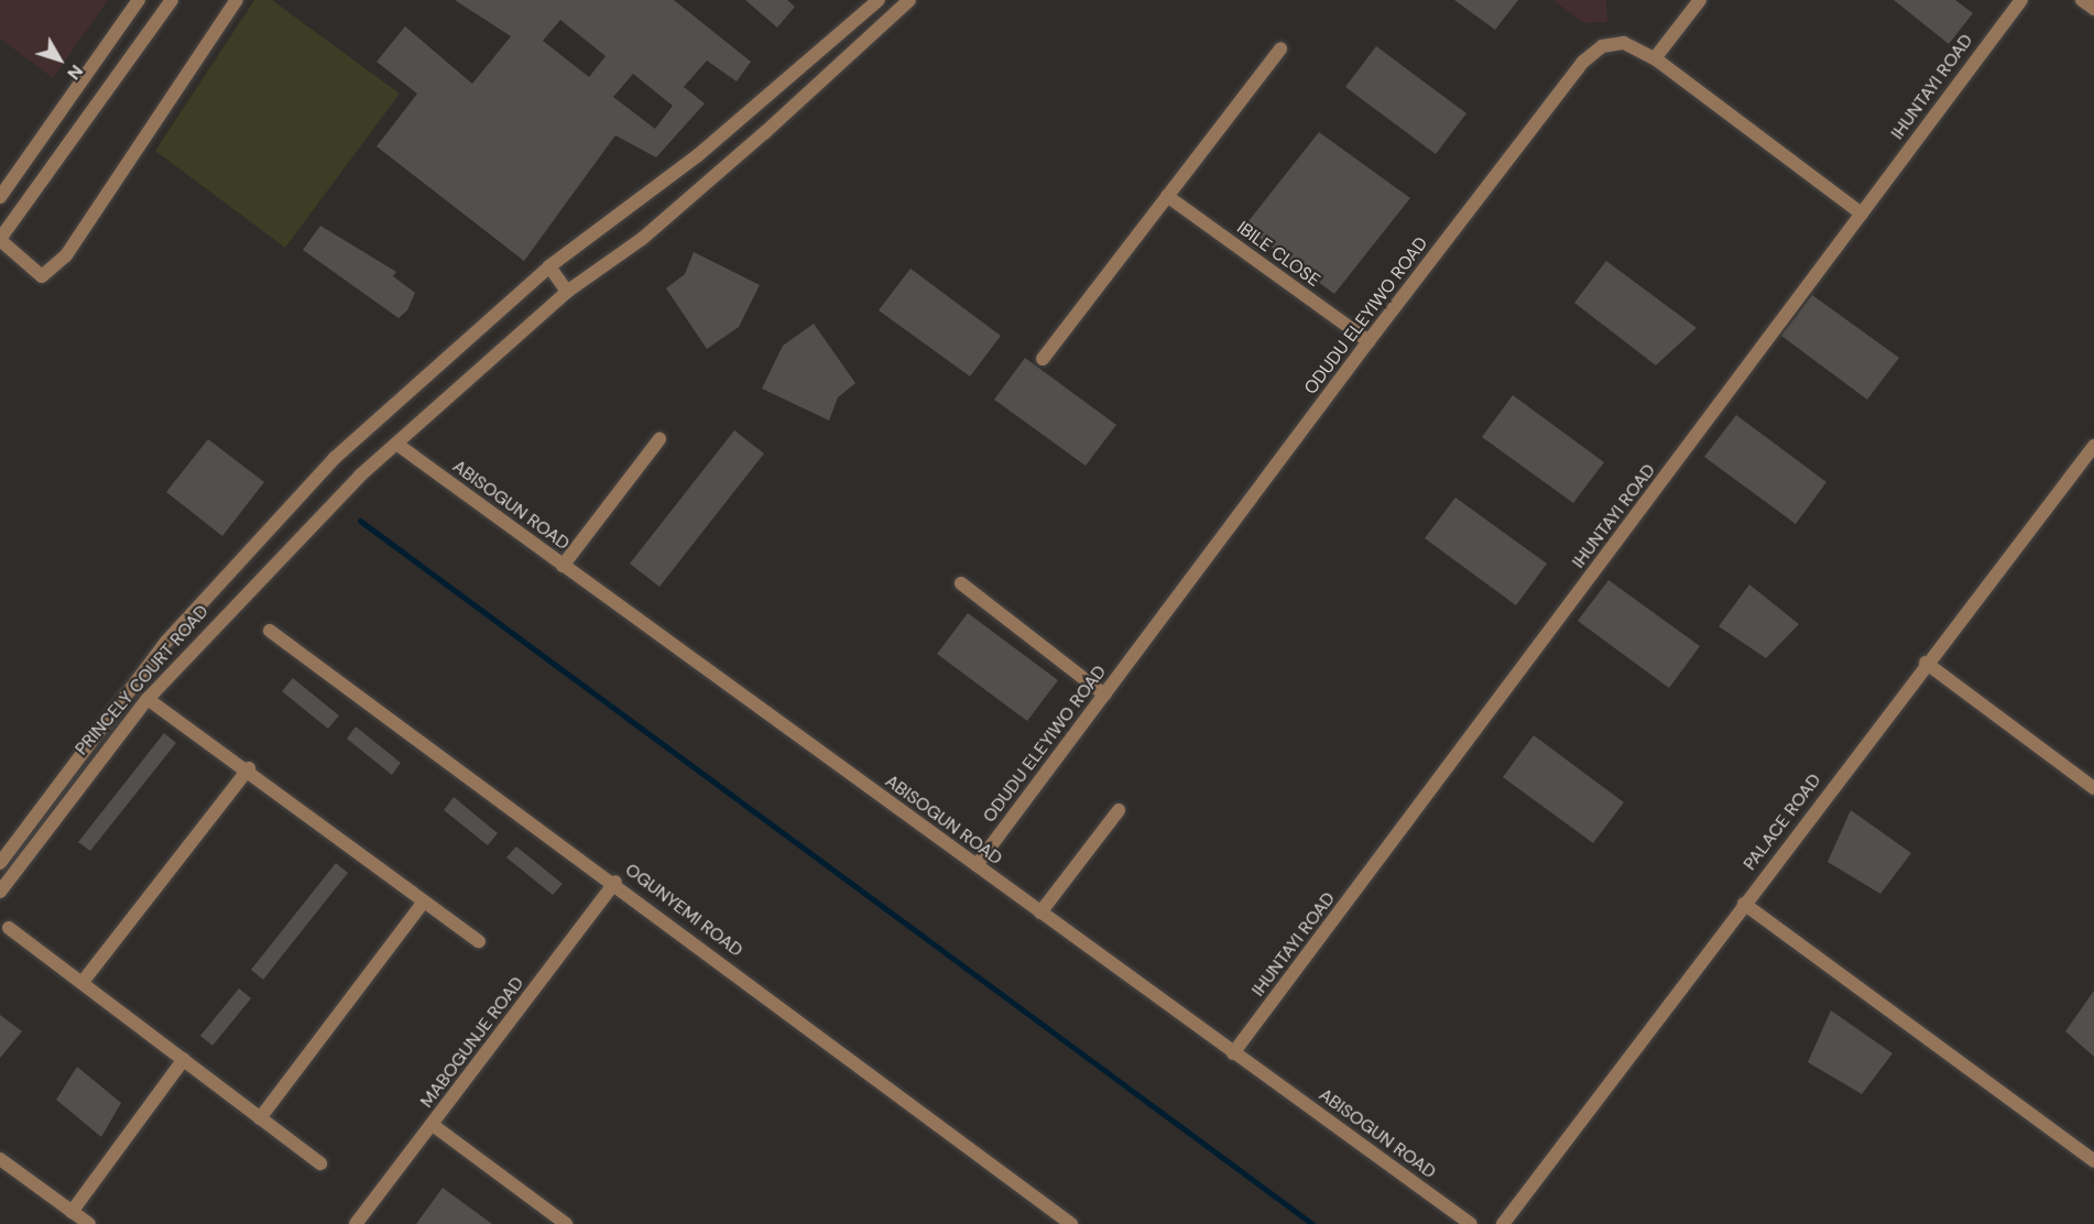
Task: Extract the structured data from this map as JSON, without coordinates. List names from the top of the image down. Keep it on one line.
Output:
{"streets":{"street":["IHUNTAYI ROAD","IBILE CLOSE","ODUDU ELEYIWO ROAD","ABISOGUN ROAD","PRINCELY COURT ROAD","PALACE ROAD","OGUNYEMI ROAD","MABOGUNJE ROAD"]},"crossings":[["IHUNTAYI ROAD","ODUDU ELEYIWO ROAD"],["IHUNTAYI ROAD","ABISOGUN ROAD"],["IBILE CLOSE","ODUDU ELEYIWO ROAD"],["ODUDU ELEYIWO ROAD","ABISOGUN ROAD"],["ABISOGUN ROAD","PRINCELY COURT ROAD"],["OGUNYEMI ROAD","MABOGUNJE ROAD"]],"north":"bottom right"}
